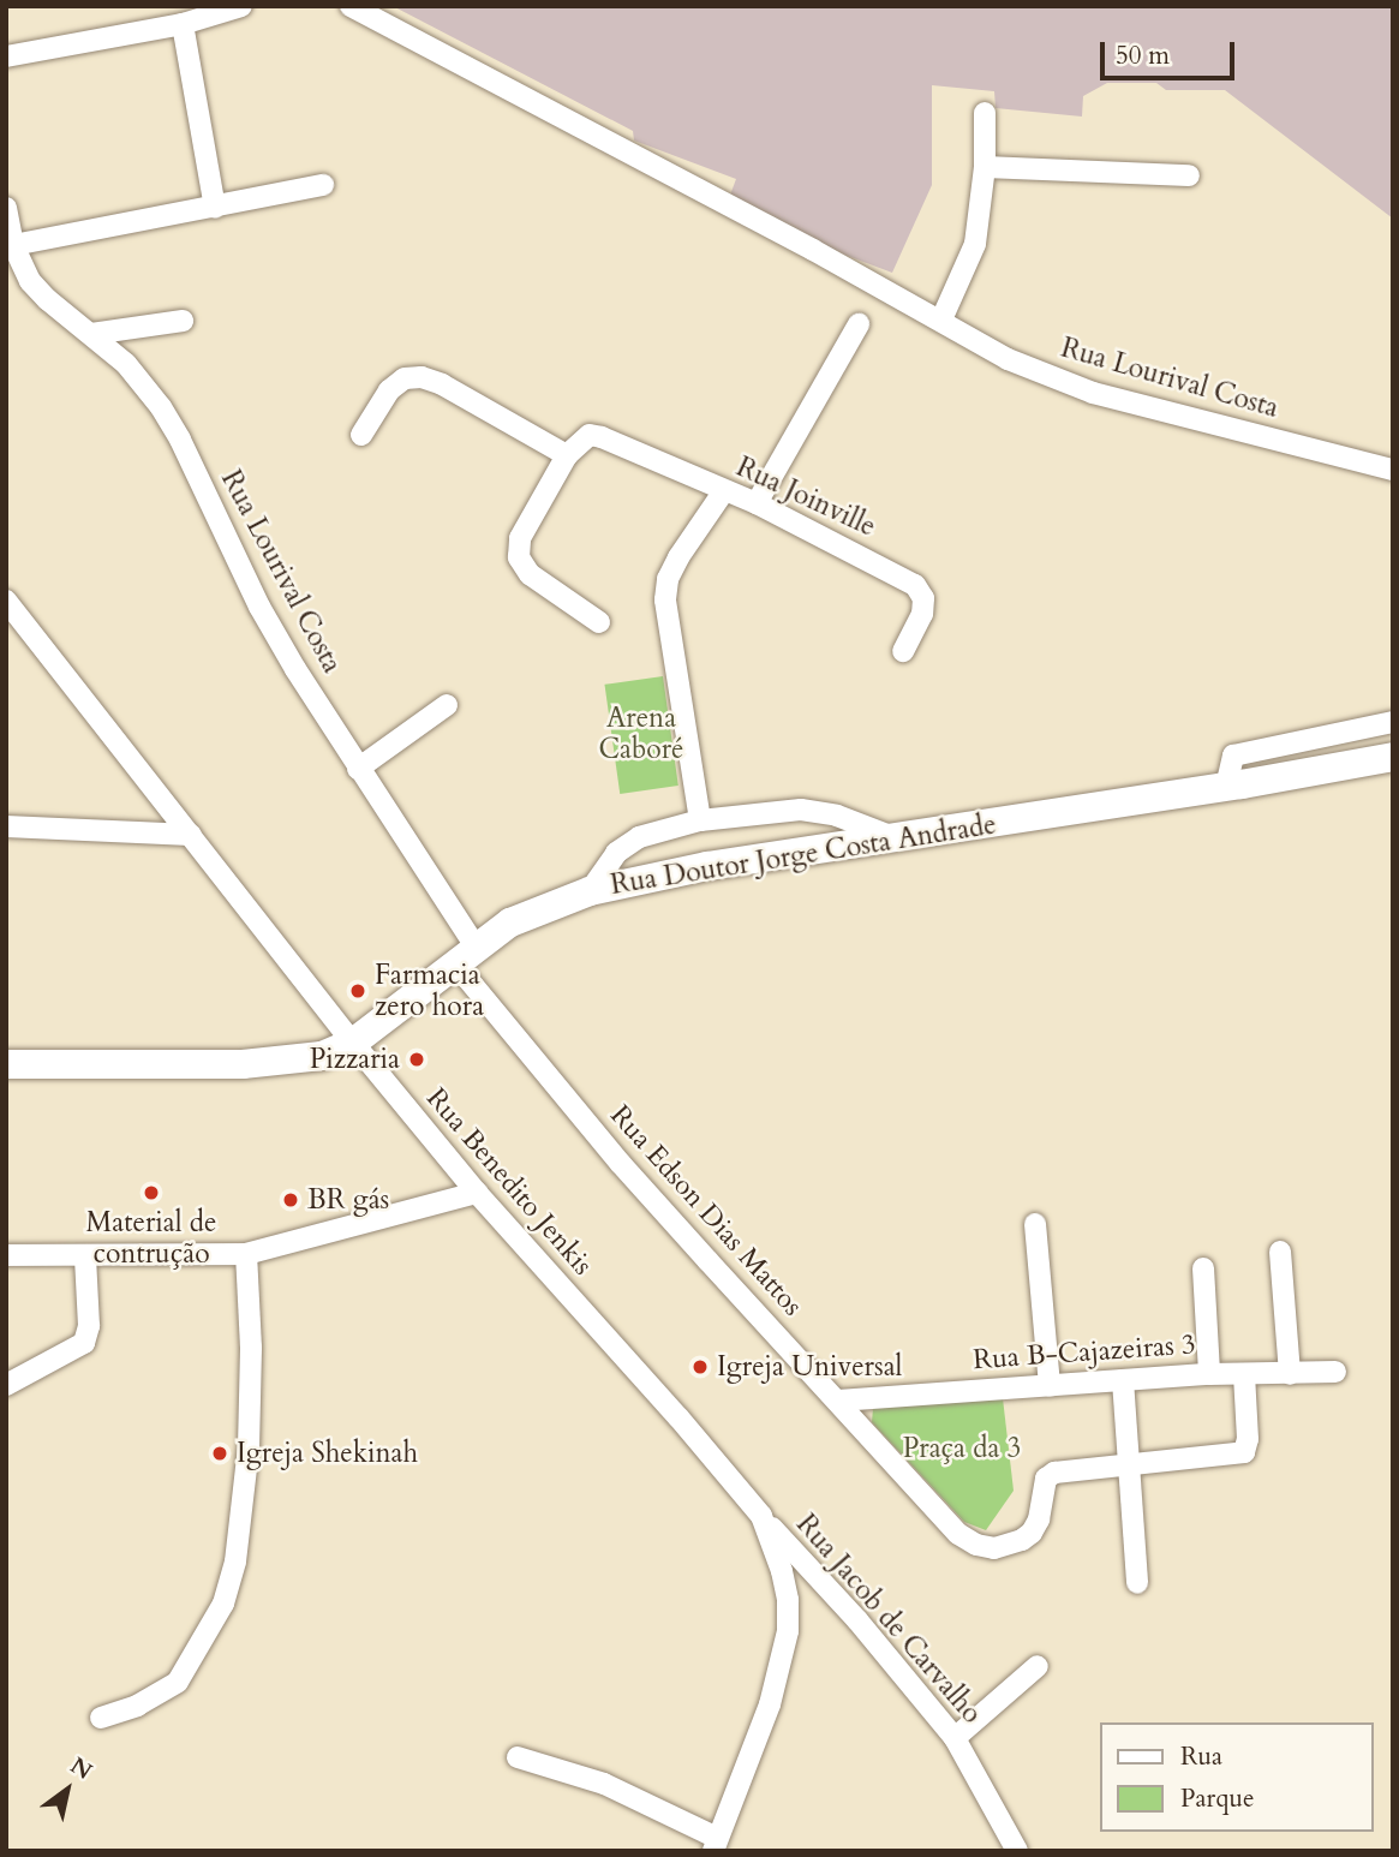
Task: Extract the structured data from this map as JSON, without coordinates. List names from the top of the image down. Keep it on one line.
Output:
{"streets":{"main road":["Rua Doutor Jorge Costa Andrade"],"street":["Rua Lourival Costa","Rua Joinville","Rua Benedito Jenkis","Rua Edson Dias Mattos","Rua B-Cajazeiras 3","Rua Jacob de Carvalho"]},"crossings":[["Rua Lourival Costa","Rua Doutor Jorge Costa Andrade"],["Rua Lourival Costa","Rua Edson Dias Mattos"],["Rua Doutor Jorge Costa Andrade","Rua Benedito Jenkis"],["Rua Doutor Jorge Costa Andrade","Rua Edson Dias Mattos"],["Rua Benedito Jenkis","Rua Jacob de Carvalho"],["Rua Edson Dias Mattos","Rua B-Cajazeiras 3"]],"parks":["Arena Caboré","Praça da 3"],"places":["Farmacia zero hora","Pizzaria","Material de contrução","BR gás","Igreja Universal","Igreja Shekinah"],"legend":["Rua","Parque"],"scale_bar":"50 m","north":"top right"}
